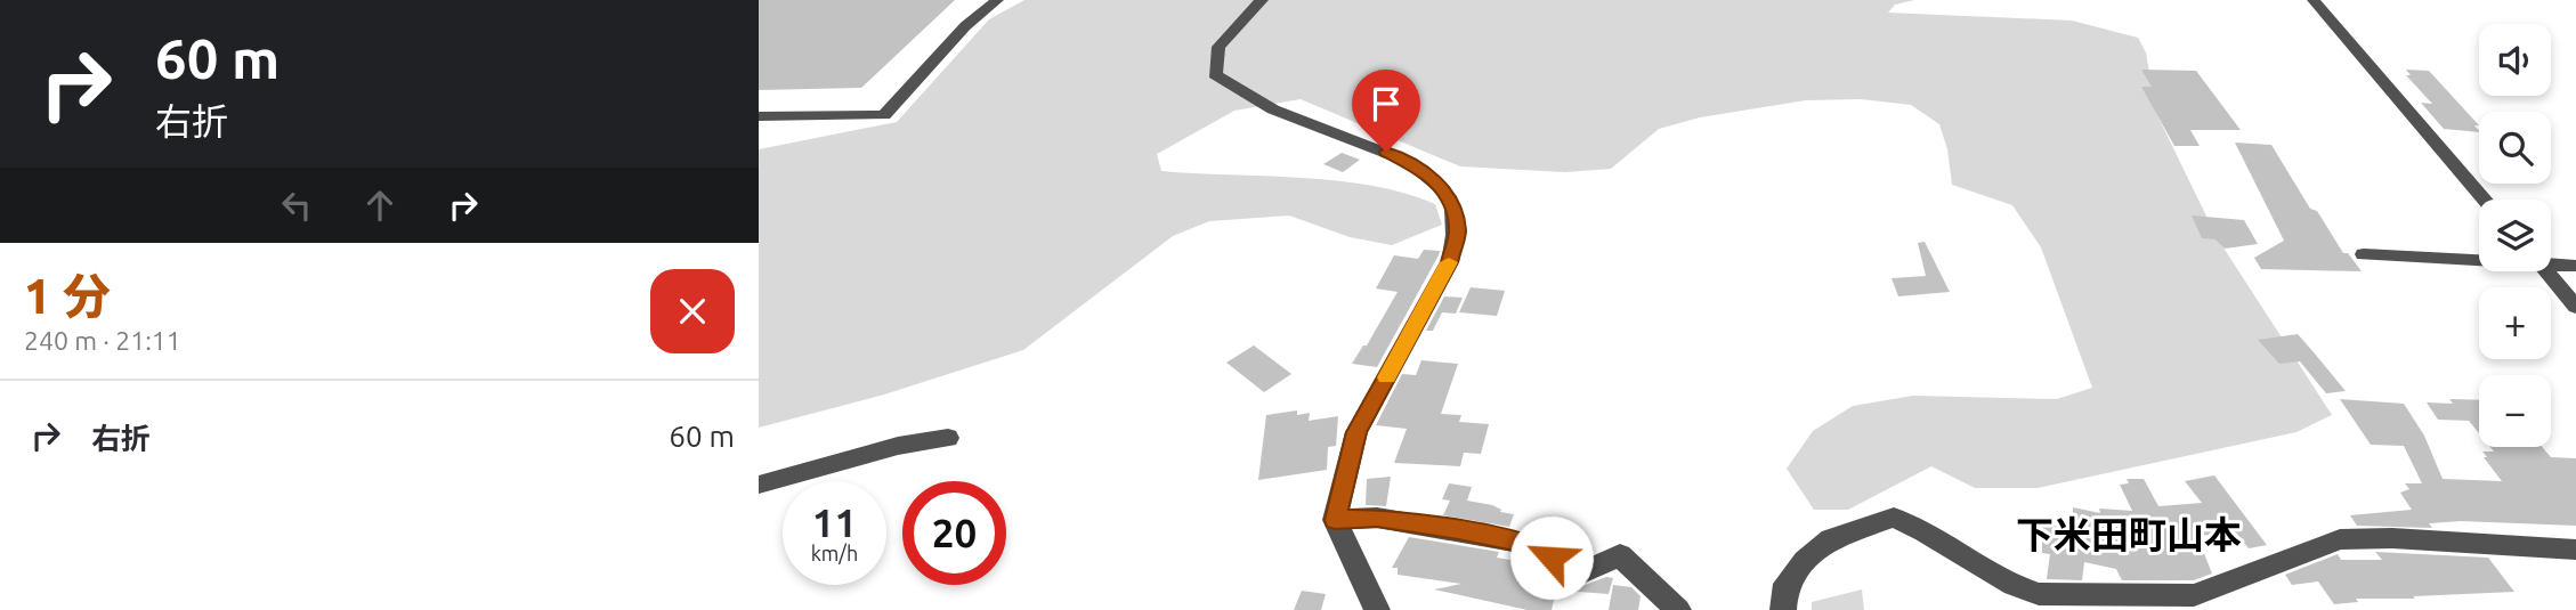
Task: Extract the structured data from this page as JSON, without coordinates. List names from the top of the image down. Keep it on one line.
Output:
{"districts":["下米田町山本"],"page":{"turn":["60 m","右折"],"map_buttons":["+","−"],"heading":["1 分","240 m · 21:11"],"list":[{"name":"右折","value":"60 m"}],"speed":"11 km/h","limit":"20"}}
